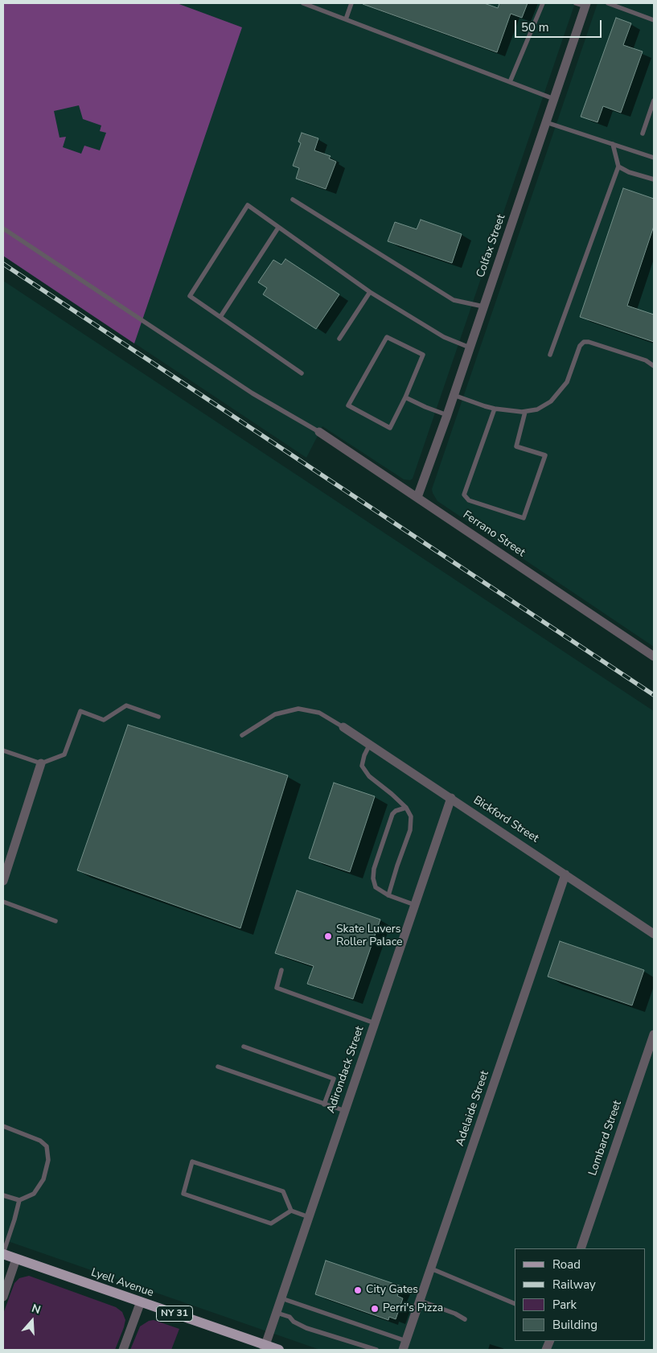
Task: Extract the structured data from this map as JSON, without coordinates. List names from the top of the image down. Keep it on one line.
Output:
{"streets":{"main road":["Lyell Avenue","NY 31"],"street":["Colfax Street","Ferrano Street","Bickford Street","Adirondack Street","Adelaide Street","Lombard Street"]},"crossings":[["Colfax Street","Ferrano Street"],["Bickford Street","Adirondack Street"],["Bickford Street","Adelaide Street"],["Adirondack Street","Lyell Avenue"]],"places":["Skate Luvers Roller Palace","City Gates","Perri's Pizza"],"legend":["Road","Railway","Park","Building"],"scale_bar":"50 m","north":"top"}
